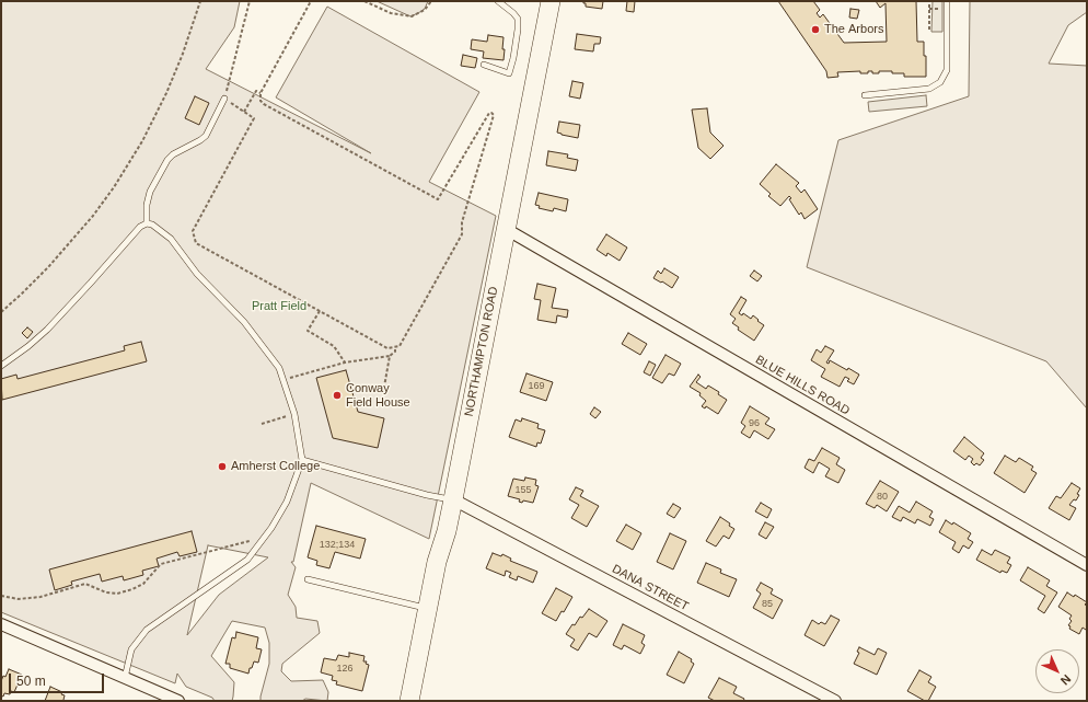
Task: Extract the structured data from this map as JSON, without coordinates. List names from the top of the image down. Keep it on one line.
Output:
{"streets":{"highway":["NORTHAMPTON ROAD"],"street":["BLUE HILLS ROAD","DANA STREET"]},"crossings":[["NORTHAMPTON ROAD","BLUE HILLS ROAD"],["NORTHAMPTON ROAD","DANA STREET"]],"parks":["Pratt Field"],"places":["The Arbors","Conway Field House","Amherst College"],"house_numbers":["169","96","155","80","132;134","85","126"],"scale_bar":"50 m","north":"bottom right"}
